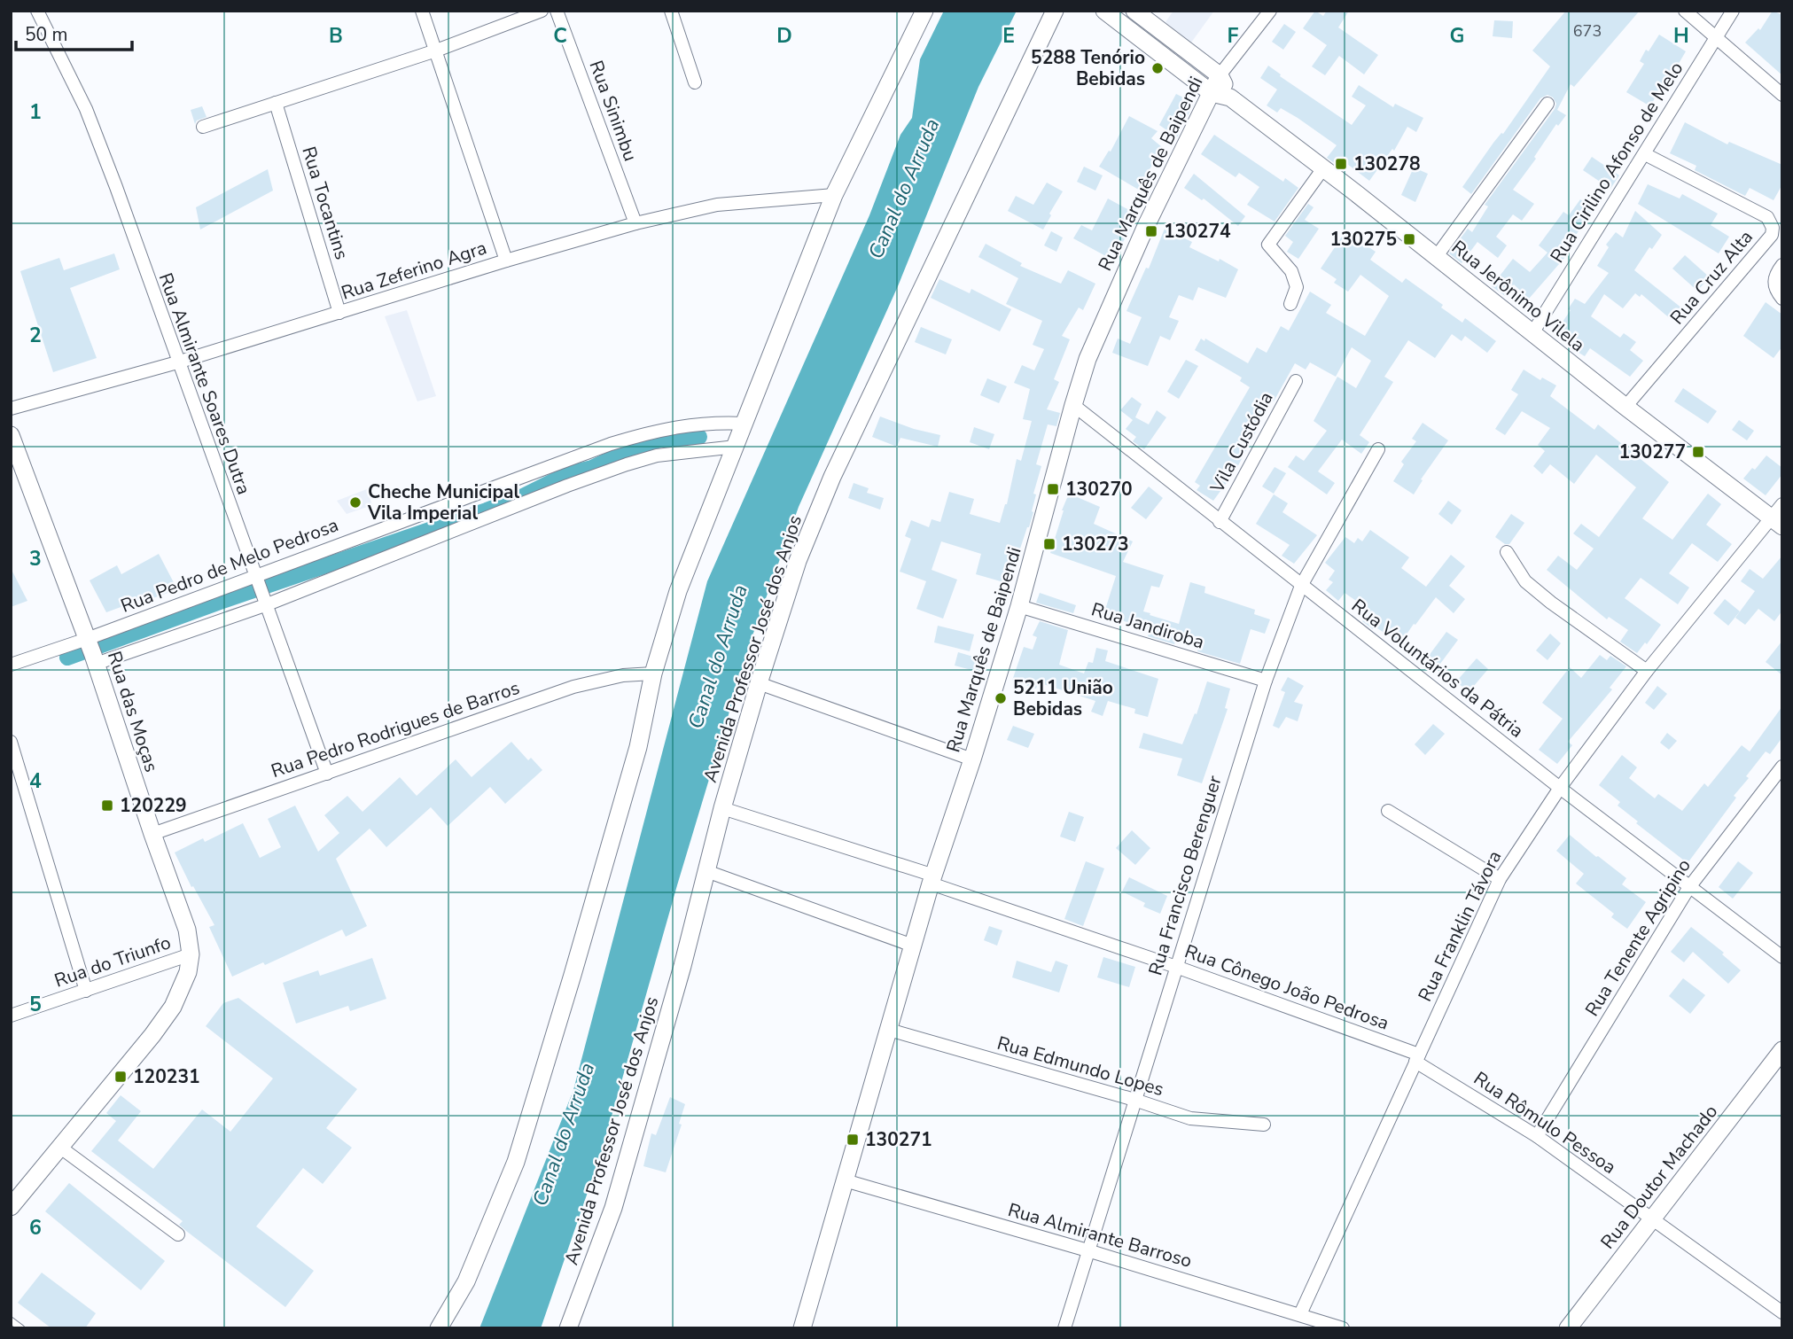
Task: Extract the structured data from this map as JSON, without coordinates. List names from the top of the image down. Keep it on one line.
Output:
{"streets":{"main road":["Rua Marquês de Baipendi","Rua Jerônimo Vilela","Avenida Professor José dos Anjos","Rua das Moças","Rua Doutor Machado"],"street":["Rua Sinimbu","Rua Cirilino Afonso de Melo","Rua Tocantins","Rua Zeferino Agra","Rua Cruz Alta","Rua Almirante Soares Dutra","Vila Custódia","Rua Pedro de Melo Pedrosa","Rua Jandiroba","Rua Voluntários da Pátria","Rua Pedro Rodrigues de Barros","Rua Francisco Berenguer","Rua Franklin Távora","Rua Tenente Agripino","Rua do Triunfo","Rua Cônego João Pedrosa","Rua Edmundo Lopes","Rua Rômulo Pessoa","Rua Almirante Barroso"]},"crossings":[["Rua Sinimbu","Rua Zeferino Agra"],["Rua Cirilino Afonso de Melo","Rua Cruz Alta"],["Rua Cirilino Afonso de Melo","Rua Jerônimo Vilela"],["Rua Marquês de Baipendi","Rua Jerônimo Vilela"],["Rua Marquês de Baipendi","Rua Jandiroba"],["Rua Marquês de Baipendi","Rua Voluntários da Pátria"],["Rua Marquês de Baipendi","Rua Cônego João Pedrosa"],["Rua Marquês de Baipendi","Rua Edmundo Lopes"],["Rua Marquês de Baipendi","Rua Almirante Barroso"],["Rua Tocantins","Rua Zeferino Agra"],["Rua Zeferino Agra","Rua Almirante Soares Dutra"],["Rua Cruz Alta","Rua Jerônimo Vilela"],["Rua Jerônimo Vilela","Rua Franklin Távora"],["Rua Almirante Soares Dutra","Rua Pedro de Melo Pedrosa"],["Rua Almirante Soares Dutra","Rua Pedro Rodrigues de Barros"],["Vila Custódia","Rua Voluntários da Pátria"],["Rua Pedro de Melo Pedrosa","Rua das Moças"],["Rua Jandiroba","Rua Francisco Berenguer"],["Avenida Professor José dos Anjos","Rua Cônego João Pedrosa"],["Rua Voluntários da Pátria","Rua Francisco Berenguer"],["Rua Voluntários da Pátria","Rua Franklin Távora"],["Rua Voluntários da Pátria","Rua Tenente Agripino"],["Rua das Moças","Rua Pedro Rodrigues de Barros"],["Rua das Moças","Rua do Triunfo"],["Rua Francisco Berenguer","Rua Cônego João Pedrosa"],["Rua Francisco Berenguer","Rua Edmundo Lopes"],["Rua Francisco Berenguer","Rua Almirante Barroso"],["Rua Franklin Távora","Rua Cônego João Pedrosa"],["Rua Franklin Távora","Rua Rômulo Pessoa"],["Rua Franklin Távora","Rua Almirante Barroso"],["Rua Tenente Agripino","Rua Rômulo Pessoa"],["Rua Cônego João Pedrosa","Rua Rômulo Pessoa"],["Rua Rômulo Pessoa","Rua Doutor Machado"]],"water":["Canal do Arruda"],"places":{"other":["5288 Tenório Bebidas","Cheche Municipal Vila Imperial","5211 União Bebidas"],"transit":["130278","130274","130275","130277","130270","130273","120229","120231","130271"]},"house_numbers":["673"],"scale_bar":"50 m","grid":{"columns":["B","C","D","E","F","G","H"],"rows":["1","2","3","4","5","6"]}}
